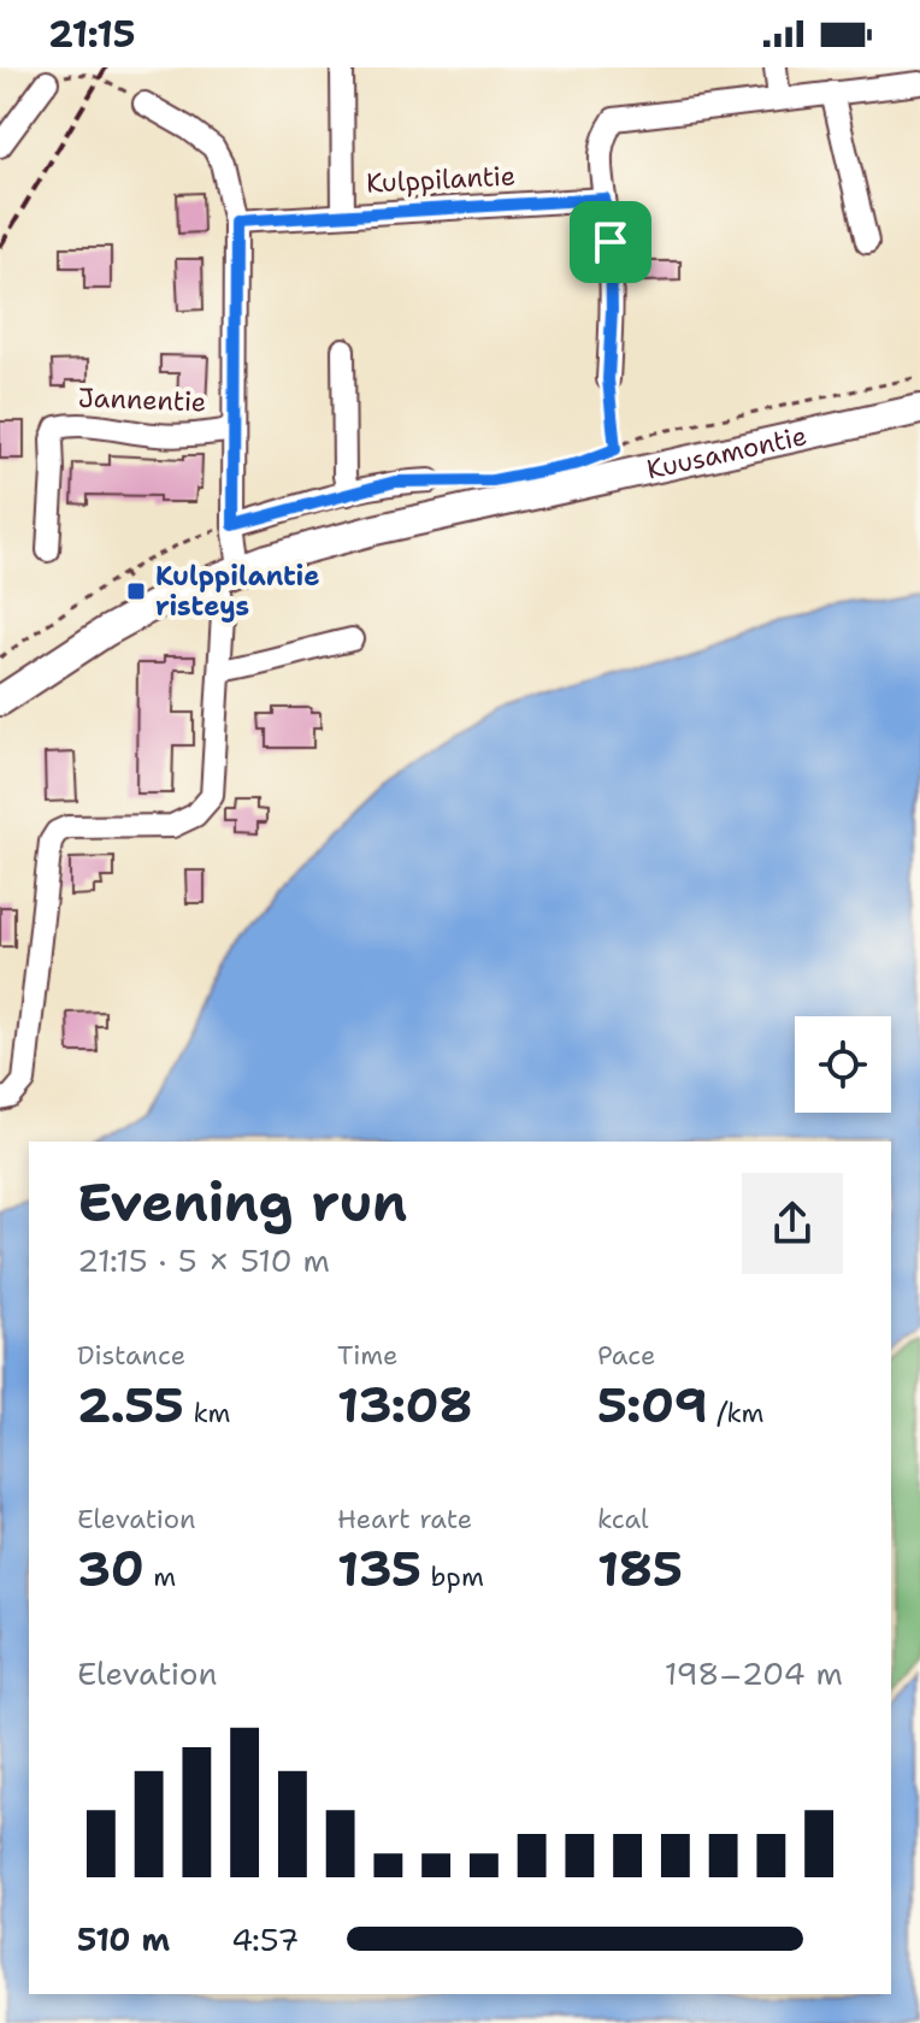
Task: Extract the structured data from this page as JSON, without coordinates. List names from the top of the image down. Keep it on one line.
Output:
{"streets":{"main road":["Kuusamontie"],"street":["Kulppilantie","Jannentie"]},"places":{"transit":["Kulppilantie risteys"]},"page":{"status":"21:15","heading":["Evening run","21:15 · 5 × 510 m"],"stats":[["Distance","2.55 km"],["Time","13:08"],["Pace","5:09 /km"],["Elevation","30 m"],["Heart rate","135 bpm"],["kcal","185"]],"chart":["Elevation","198–204 m"],"list":[{"name":"510 m","note":"4:57"}]}}
